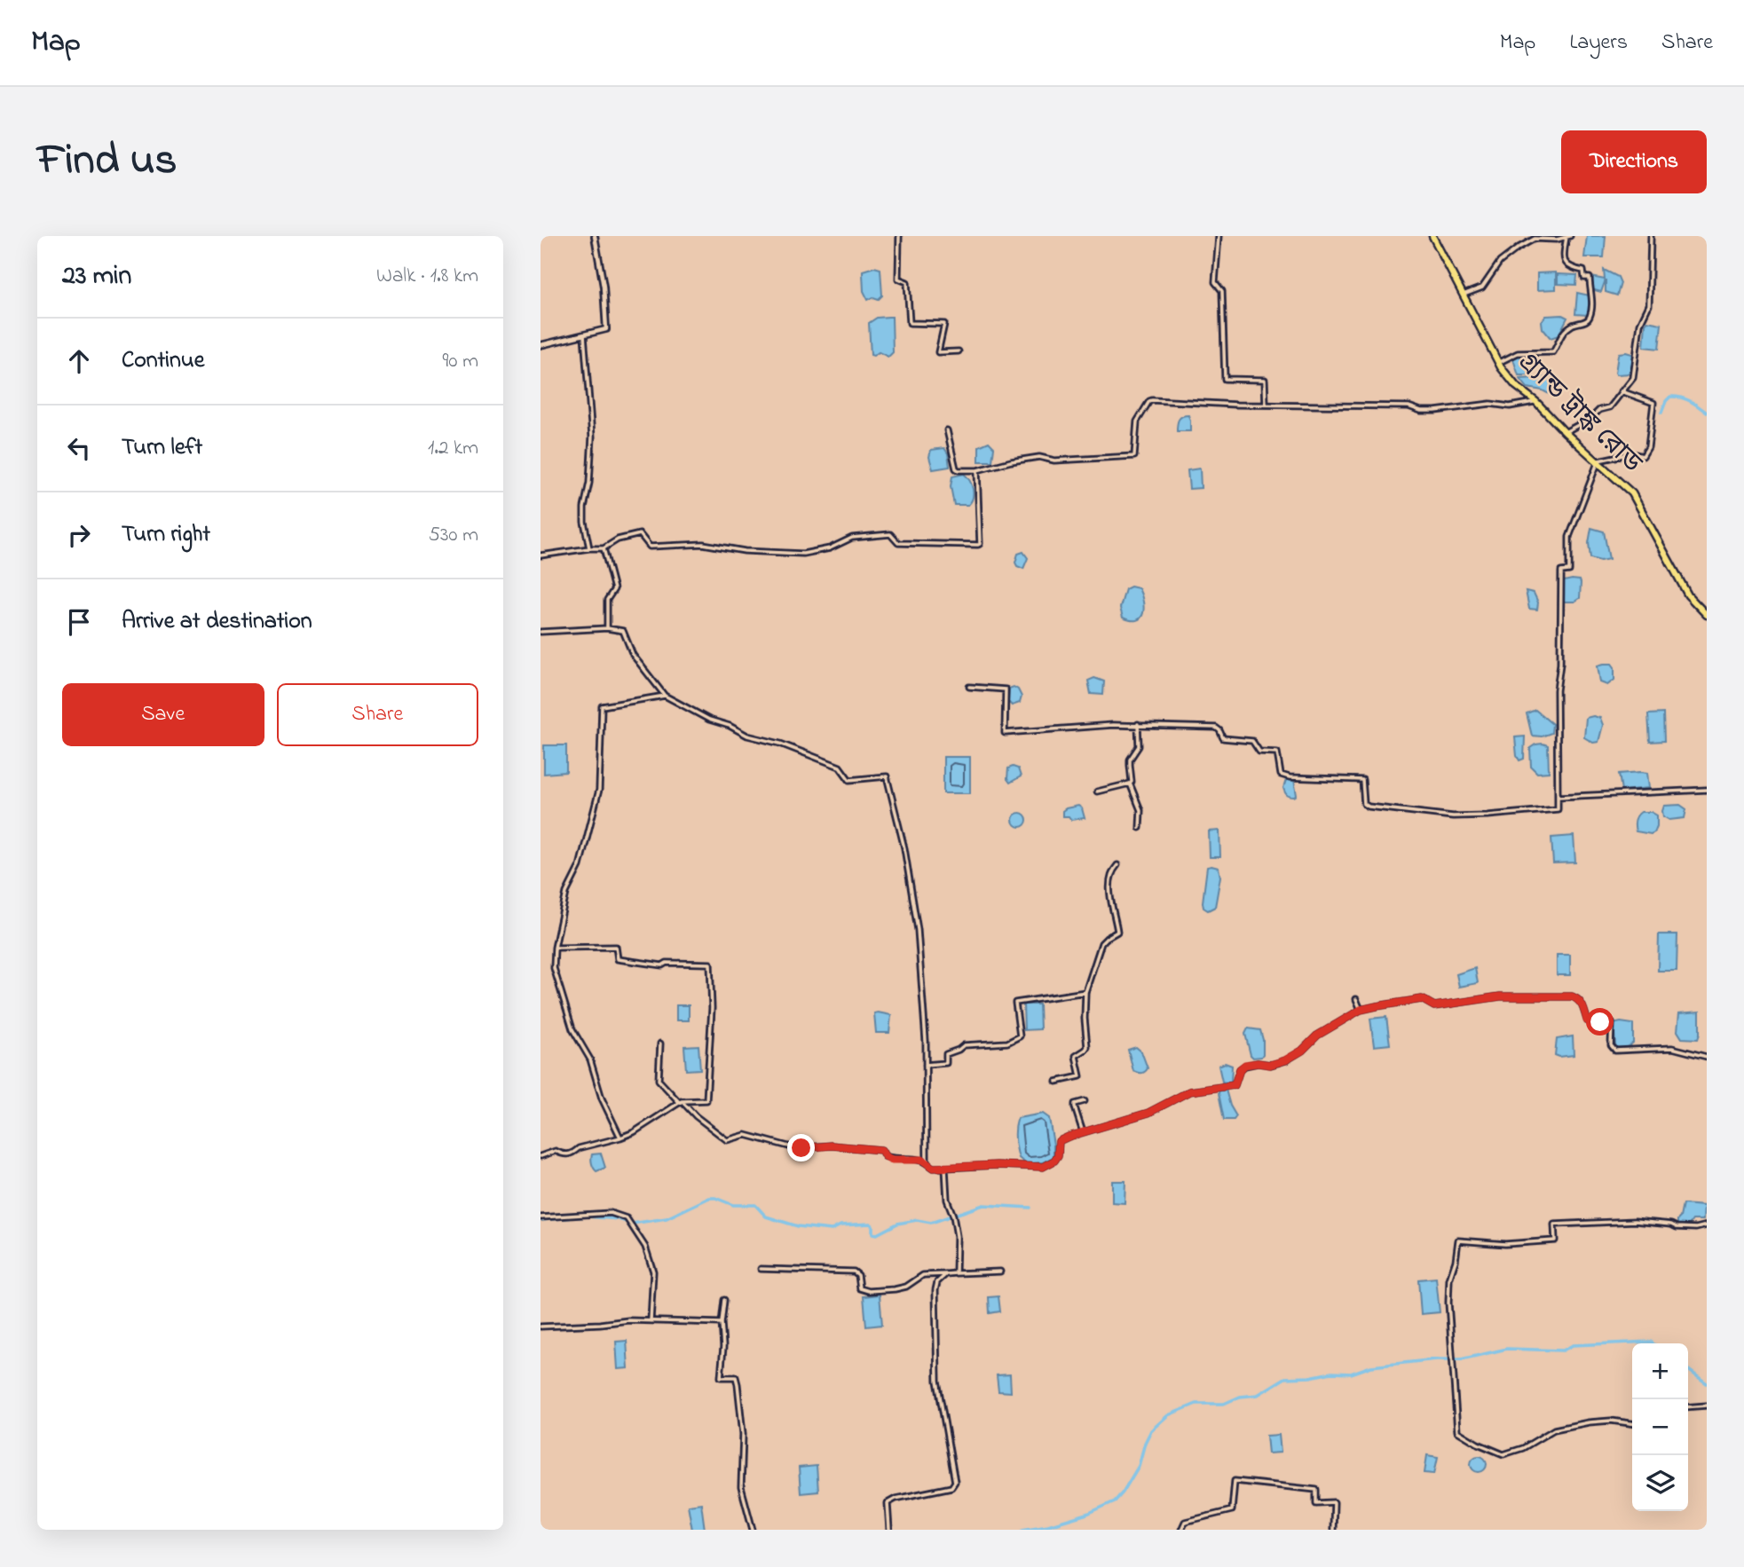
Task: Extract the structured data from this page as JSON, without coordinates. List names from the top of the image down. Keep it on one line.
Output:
{"streets":{"highway":["গ্র্যান্ড ট্রাঙ্ক রোড"]},"page":{"header":"Map","nav":["Map","Layers","Share"],"title":"Find us","buttons":["Directions",["Save","Share"]],"heading":["23 min","Walk · 1.8 km"],"list":[["Continue","90 m"],["Turn left","1.2 km"],["Turn right","530 m"],"Arrive at destination"],"map_buttons":["+","−"]}}
